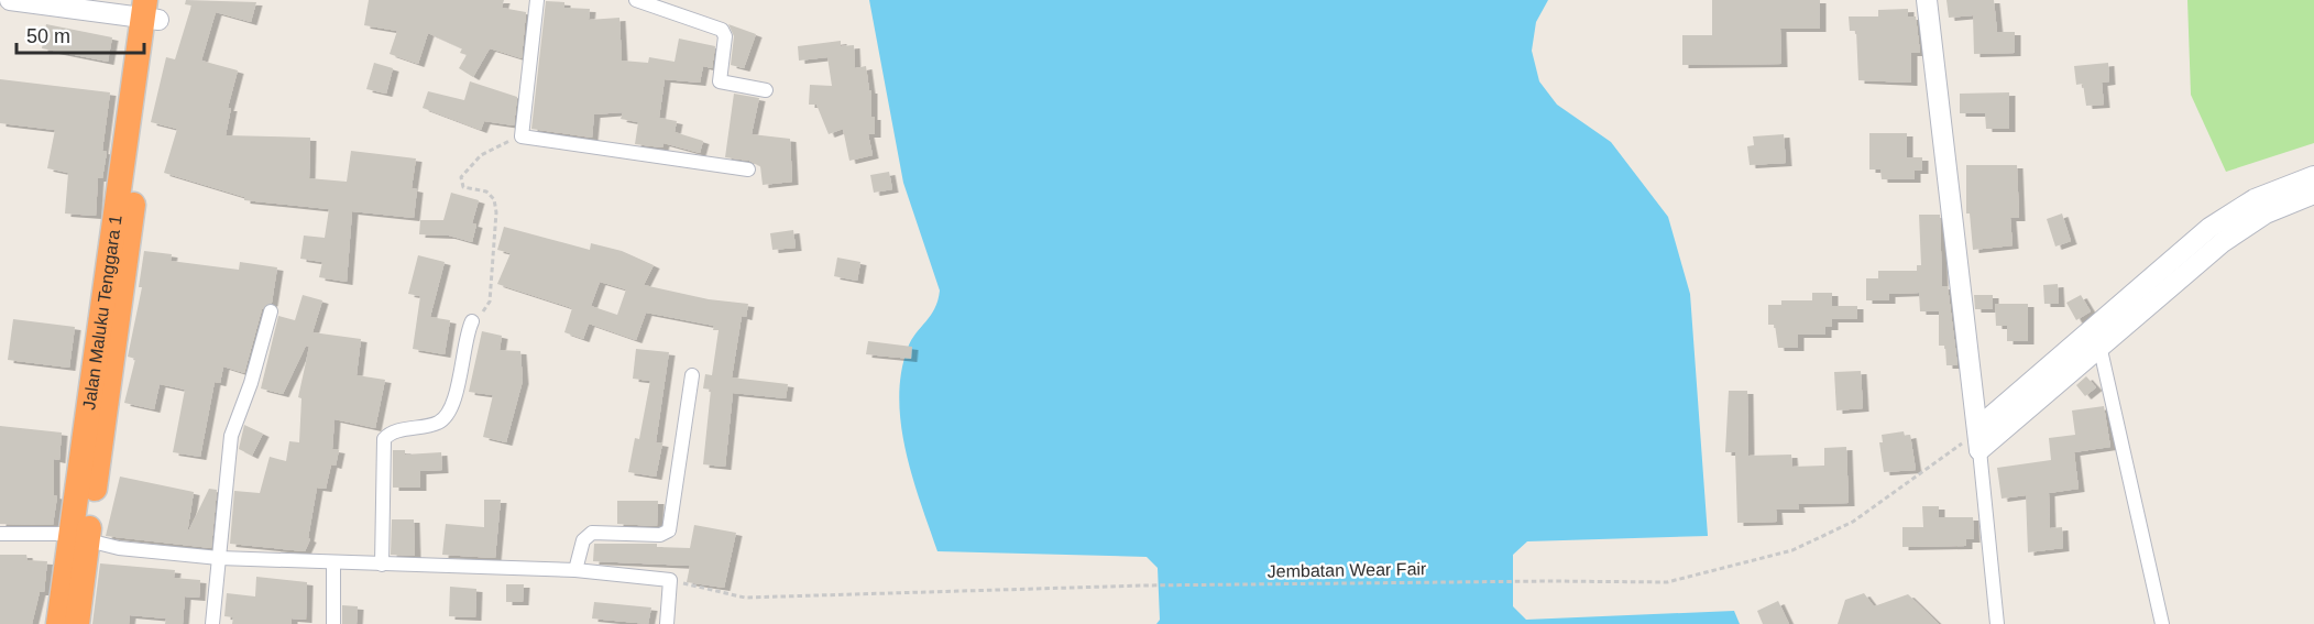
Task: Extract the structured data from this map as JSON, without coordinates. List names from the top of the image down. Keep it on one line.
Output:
{"streets":{"highway":["Jalan Maluku Tenggara 1"],"path":["Jembatan Wear Fair"]},"scale_bar":"50 m"}
